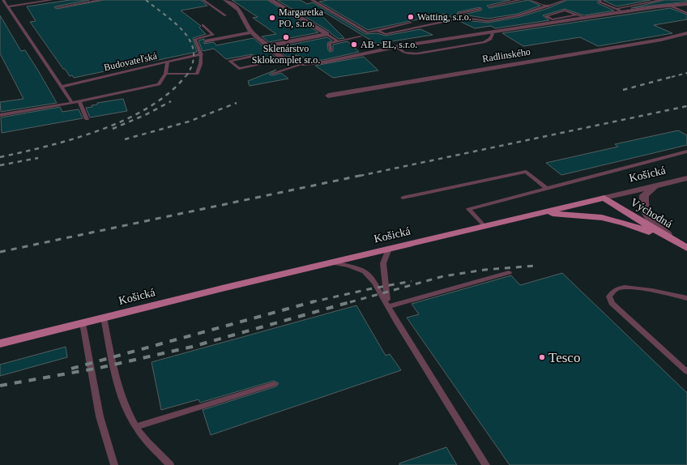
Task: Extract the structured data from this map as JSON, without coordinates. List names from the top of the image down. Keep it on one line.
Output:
{"streets":{"main road":["Košická","Východná"],"street":["Radlinského"],"lane":["Budovateľská"]},"crossings":[["Košická","Východná"]],"places":["Watting, s.r.o.","Margaretka PO, s.r.o.","Sklenárstvo Sklokomplet sr.o.","AB - EL, s.r.o.","Tesco"]}
